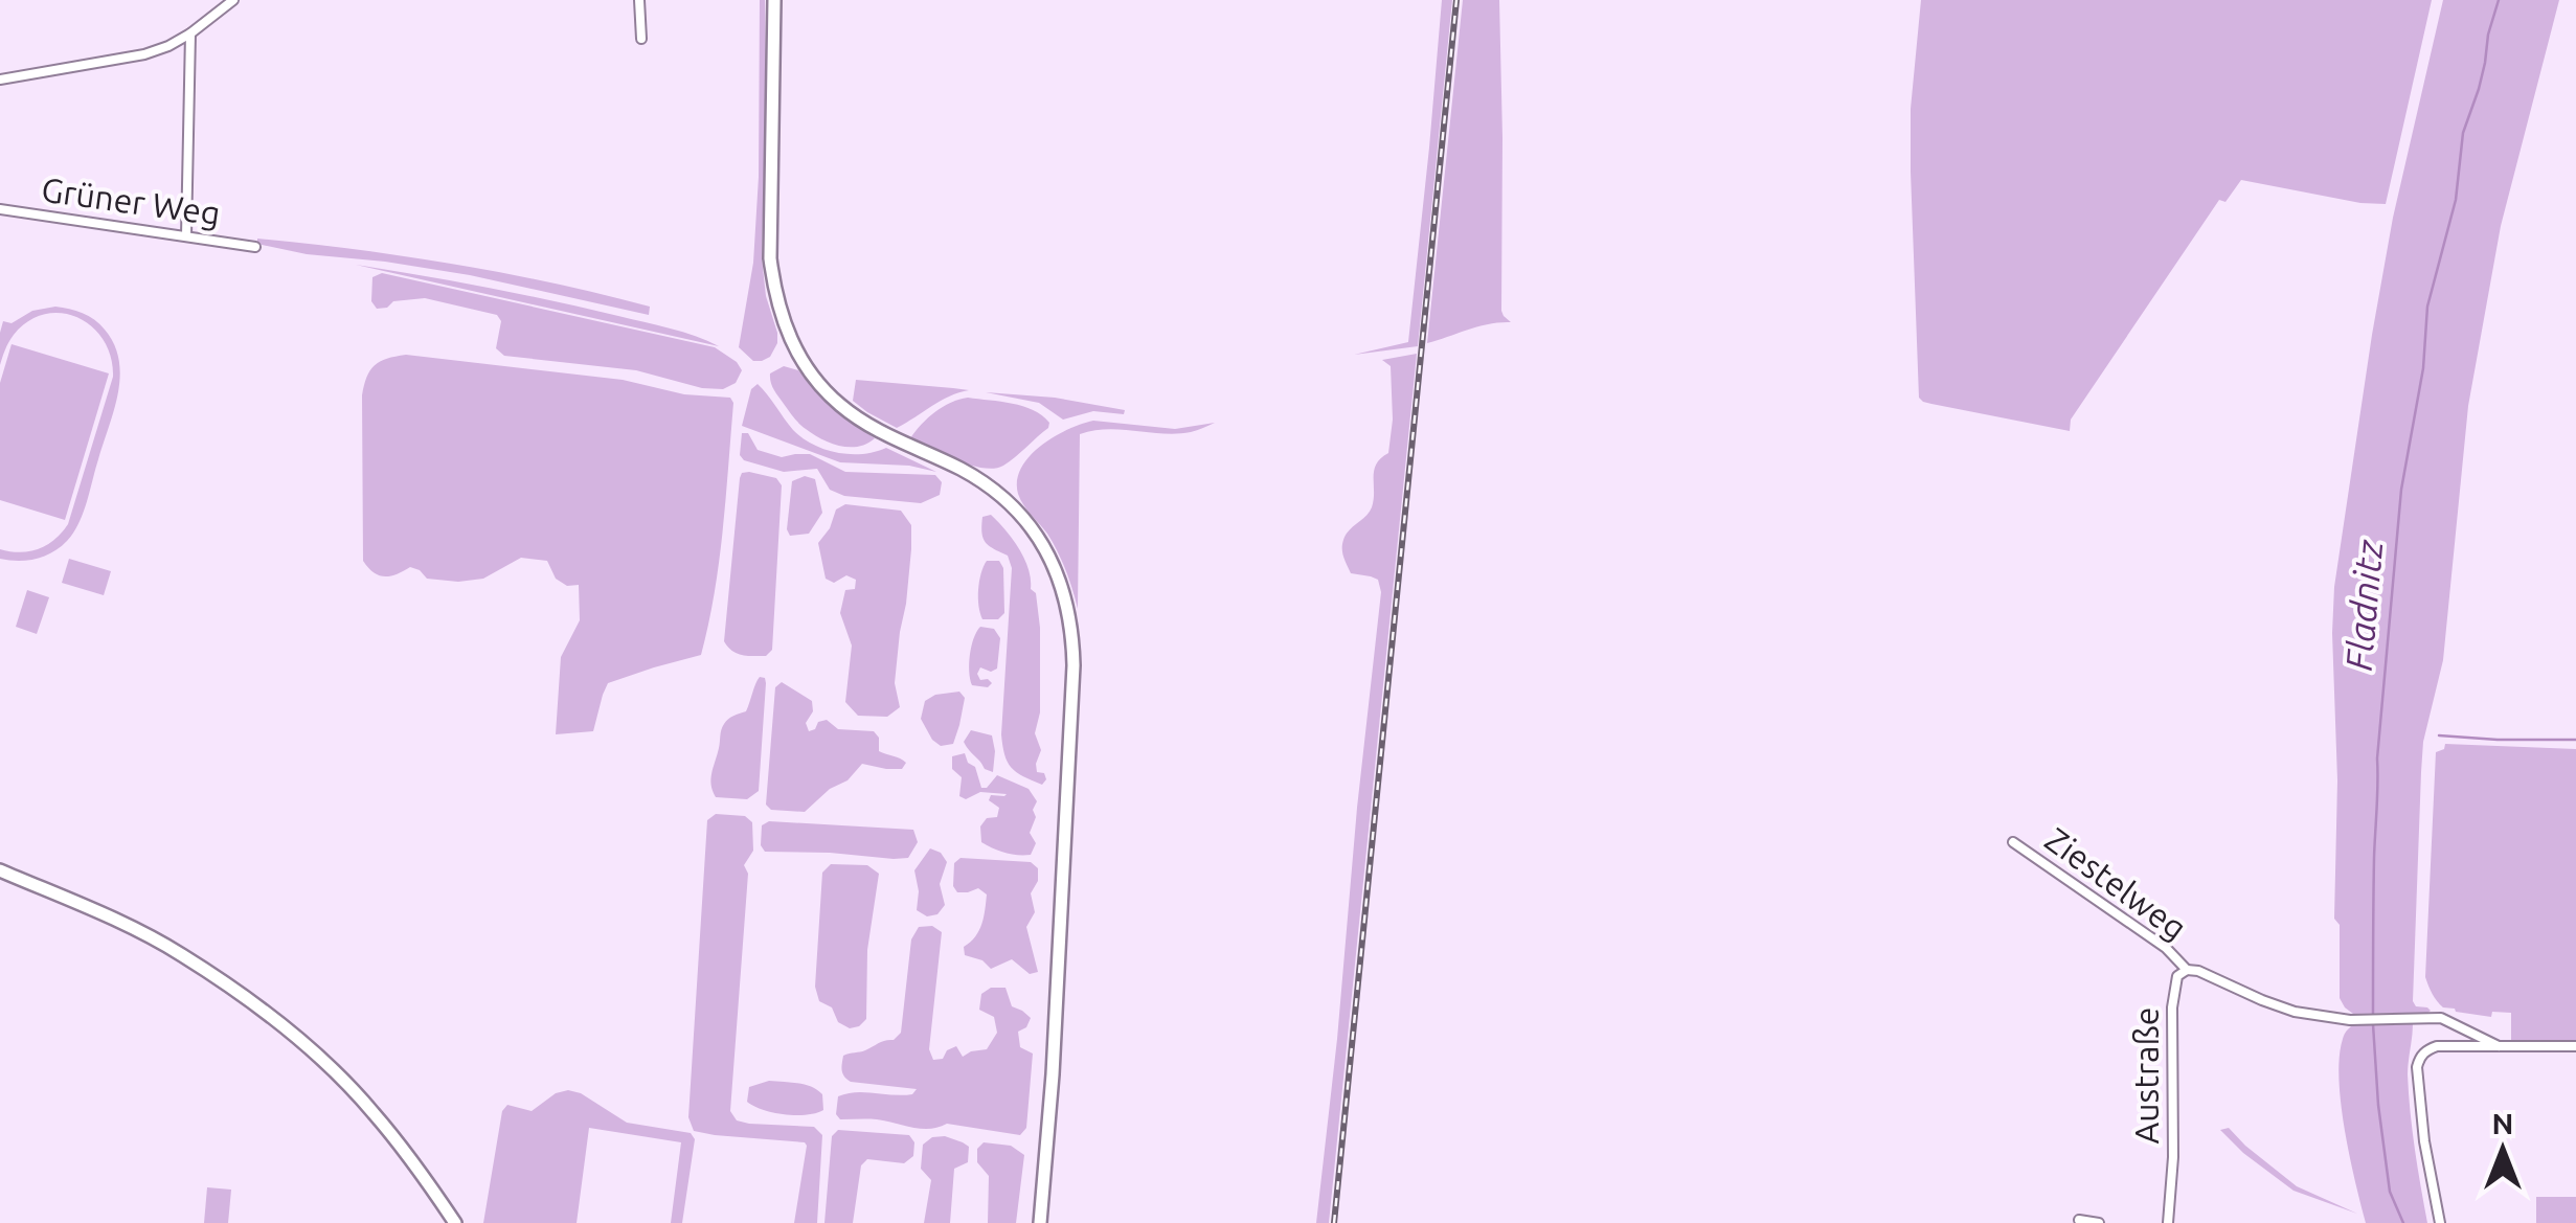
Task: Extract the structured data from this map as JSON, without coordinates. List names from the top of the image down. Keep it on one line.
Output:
{"streets":{"street":["Grüner Weg","Ziestelweg","Austraße"]},"crossings":[["Ziestelweg","Austraße"]],"water":["Fladnitz"],"north":"top"}
